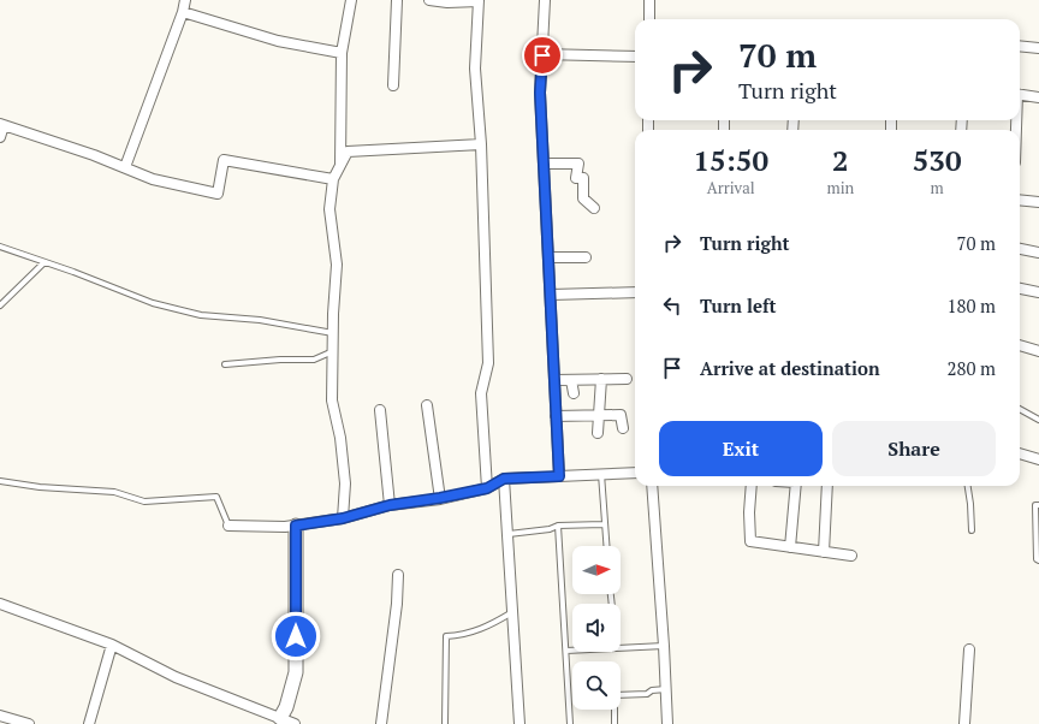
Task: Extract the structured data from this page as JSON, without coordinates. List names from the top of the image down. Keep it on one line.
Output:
{"north":"right","page":{"turn":["70 m","Turn right"],"eta":["15:50","Arrival","2","min","530","m"],"list":[{"name":"Turn right","value":"70 m"},{"name":"Turn left","value":"180 m"},{"name":"Arrive at destination","value":"280 m"}],"buttons":["Exit","Share"]}}
